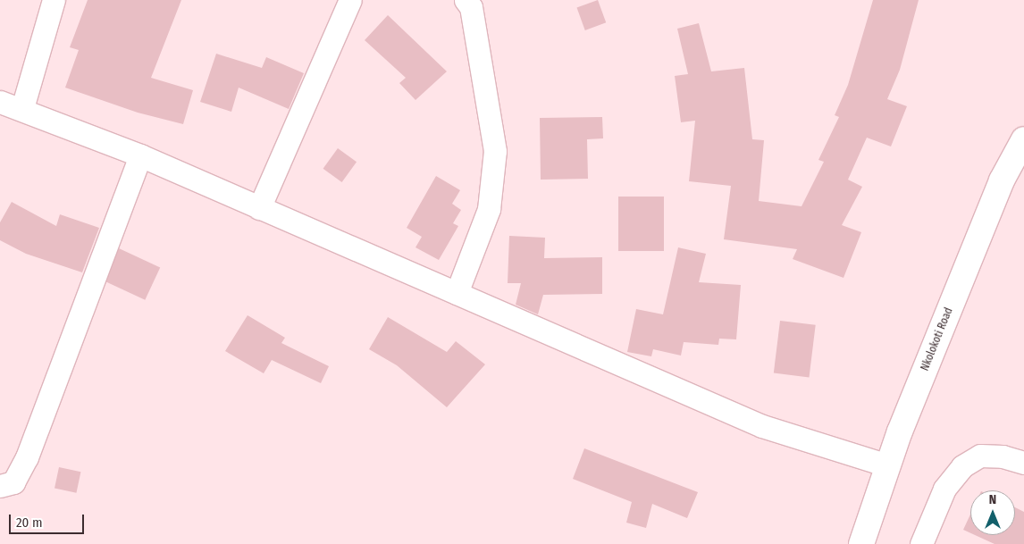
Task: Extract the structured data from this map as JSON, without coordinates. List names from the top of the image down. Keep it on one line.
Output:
{"streets":{"main road":["Nkolokoti Road"]},"scale_bar":"20 m","north":"top"}
